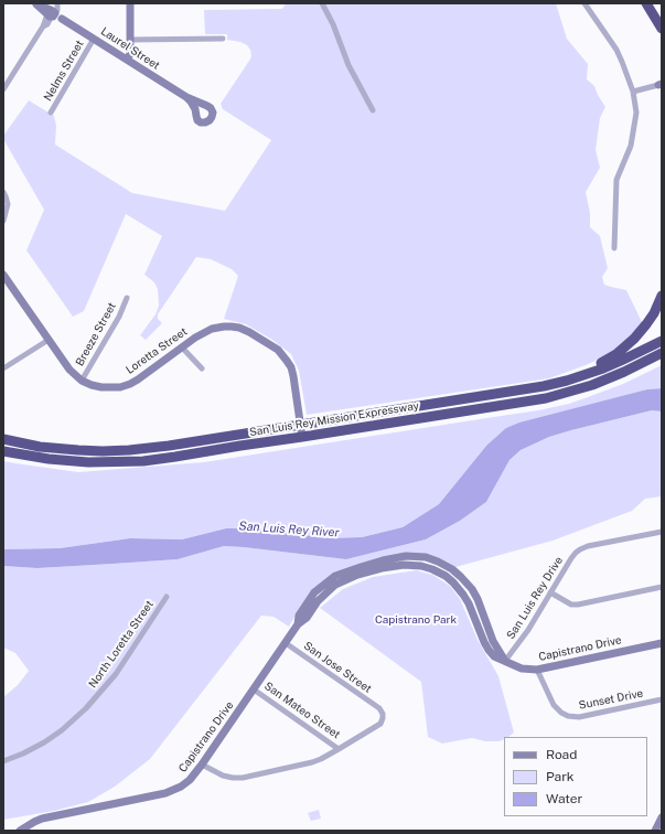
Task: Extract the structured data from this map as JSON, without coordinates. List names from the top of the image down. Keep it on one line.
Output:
{"streets":{"highway":["San Luis Rey Mission Expressway"],"street":["Laurel Street","Nelms Street","Breeze Street","Loretta Street","San Luis Rey Drive","North Loretta Street","Capistrano Drive","San Jose Street","Sunset Drive","San Mateo Street"]},"crossings":[["Laurel Street","Nelms Street"],["Breeze Street","Loretta Street"],["Loretta Street","San Luis Rey Mission Expressway"],["San Luis Rey Drive","Capistrano Drive"],["Capistrano Drive","San Jose Street"],["Capistrano Drive","Sunset Drive"],["Capistrano Drive","San Mateo Street"],["San Jose Street","San Mateo Street"]],"water":["San Luis Rey River"],"parks":["Capistrano Park"],"legend":["Road","Park","Water"]}
